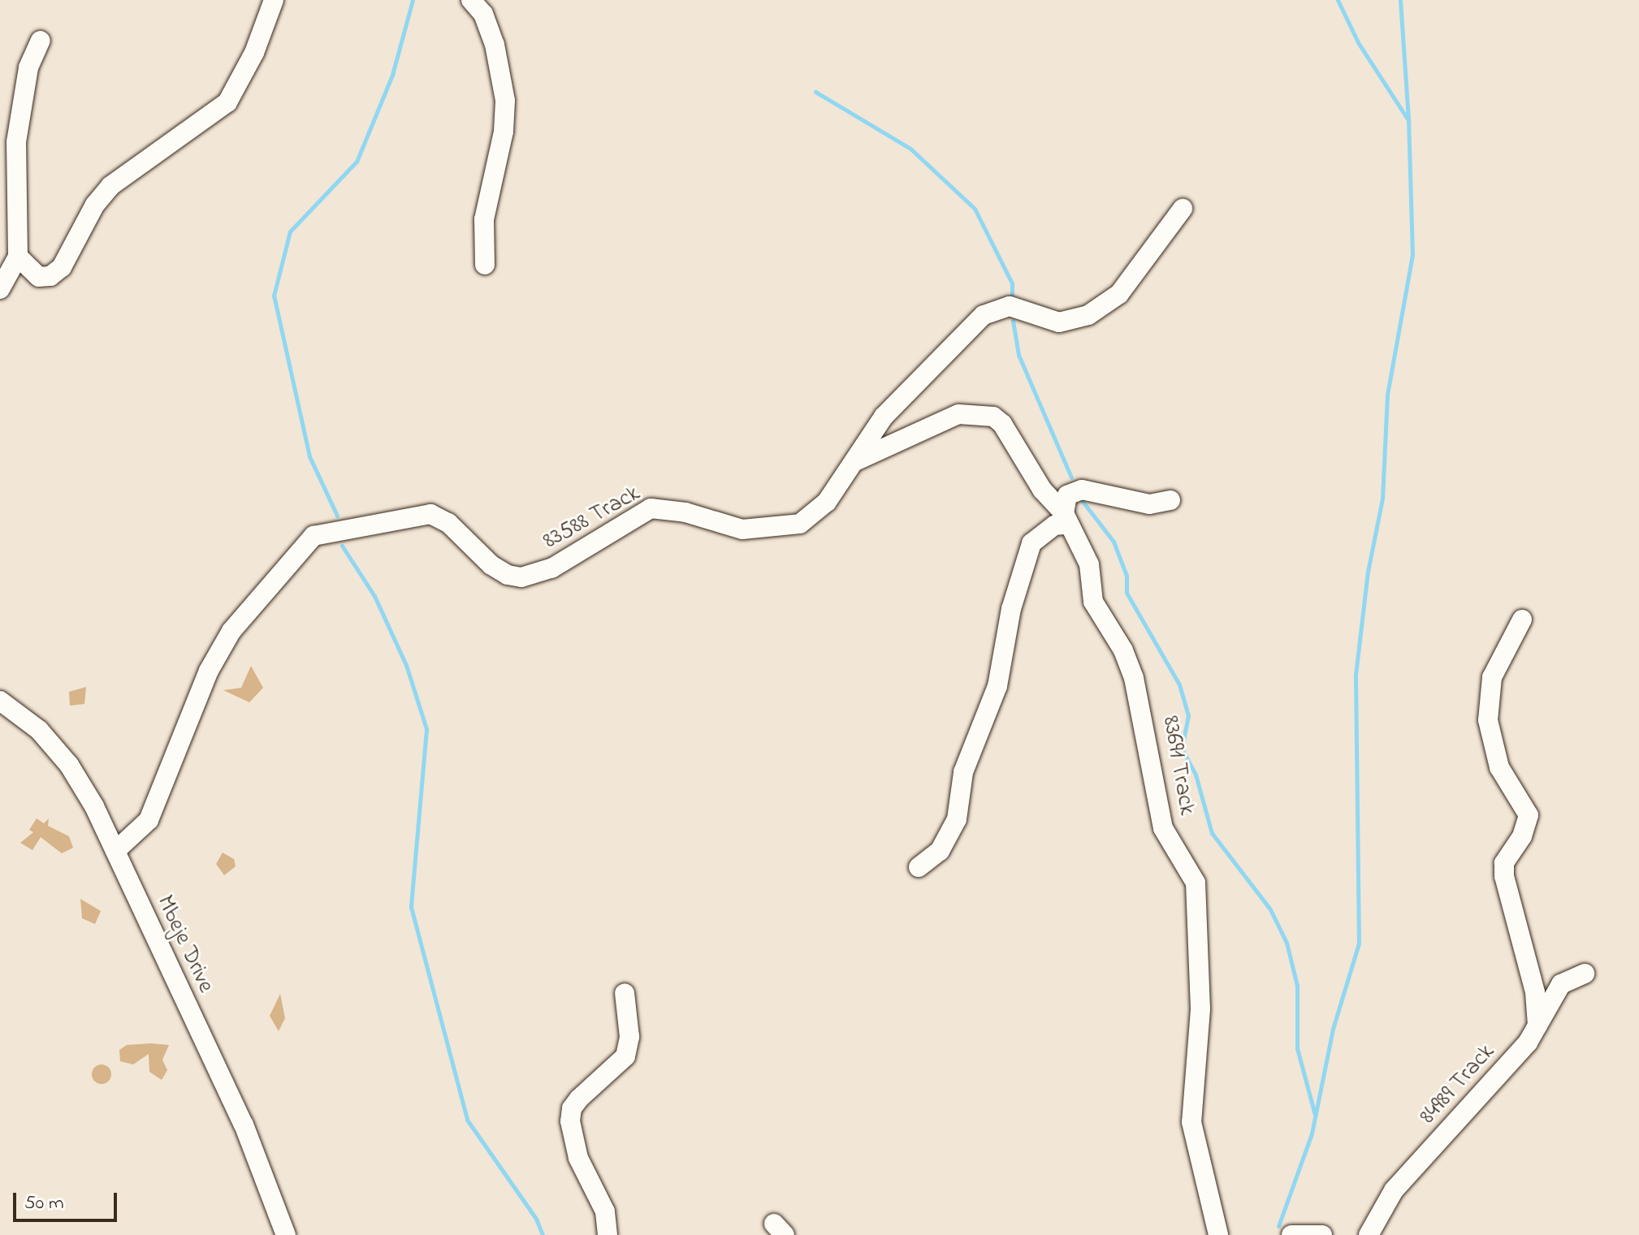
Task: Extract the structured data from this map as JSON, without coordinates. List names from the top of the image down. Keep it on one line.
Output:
{"streets":{"street":["83588 Track","83691 Track","Mbeje Drive","84989 Track"]},"crossings":[["83588 Track","83691 Track"],["83588 Track","Mbeje Drive"]],"scale_bar":"50 m"}
